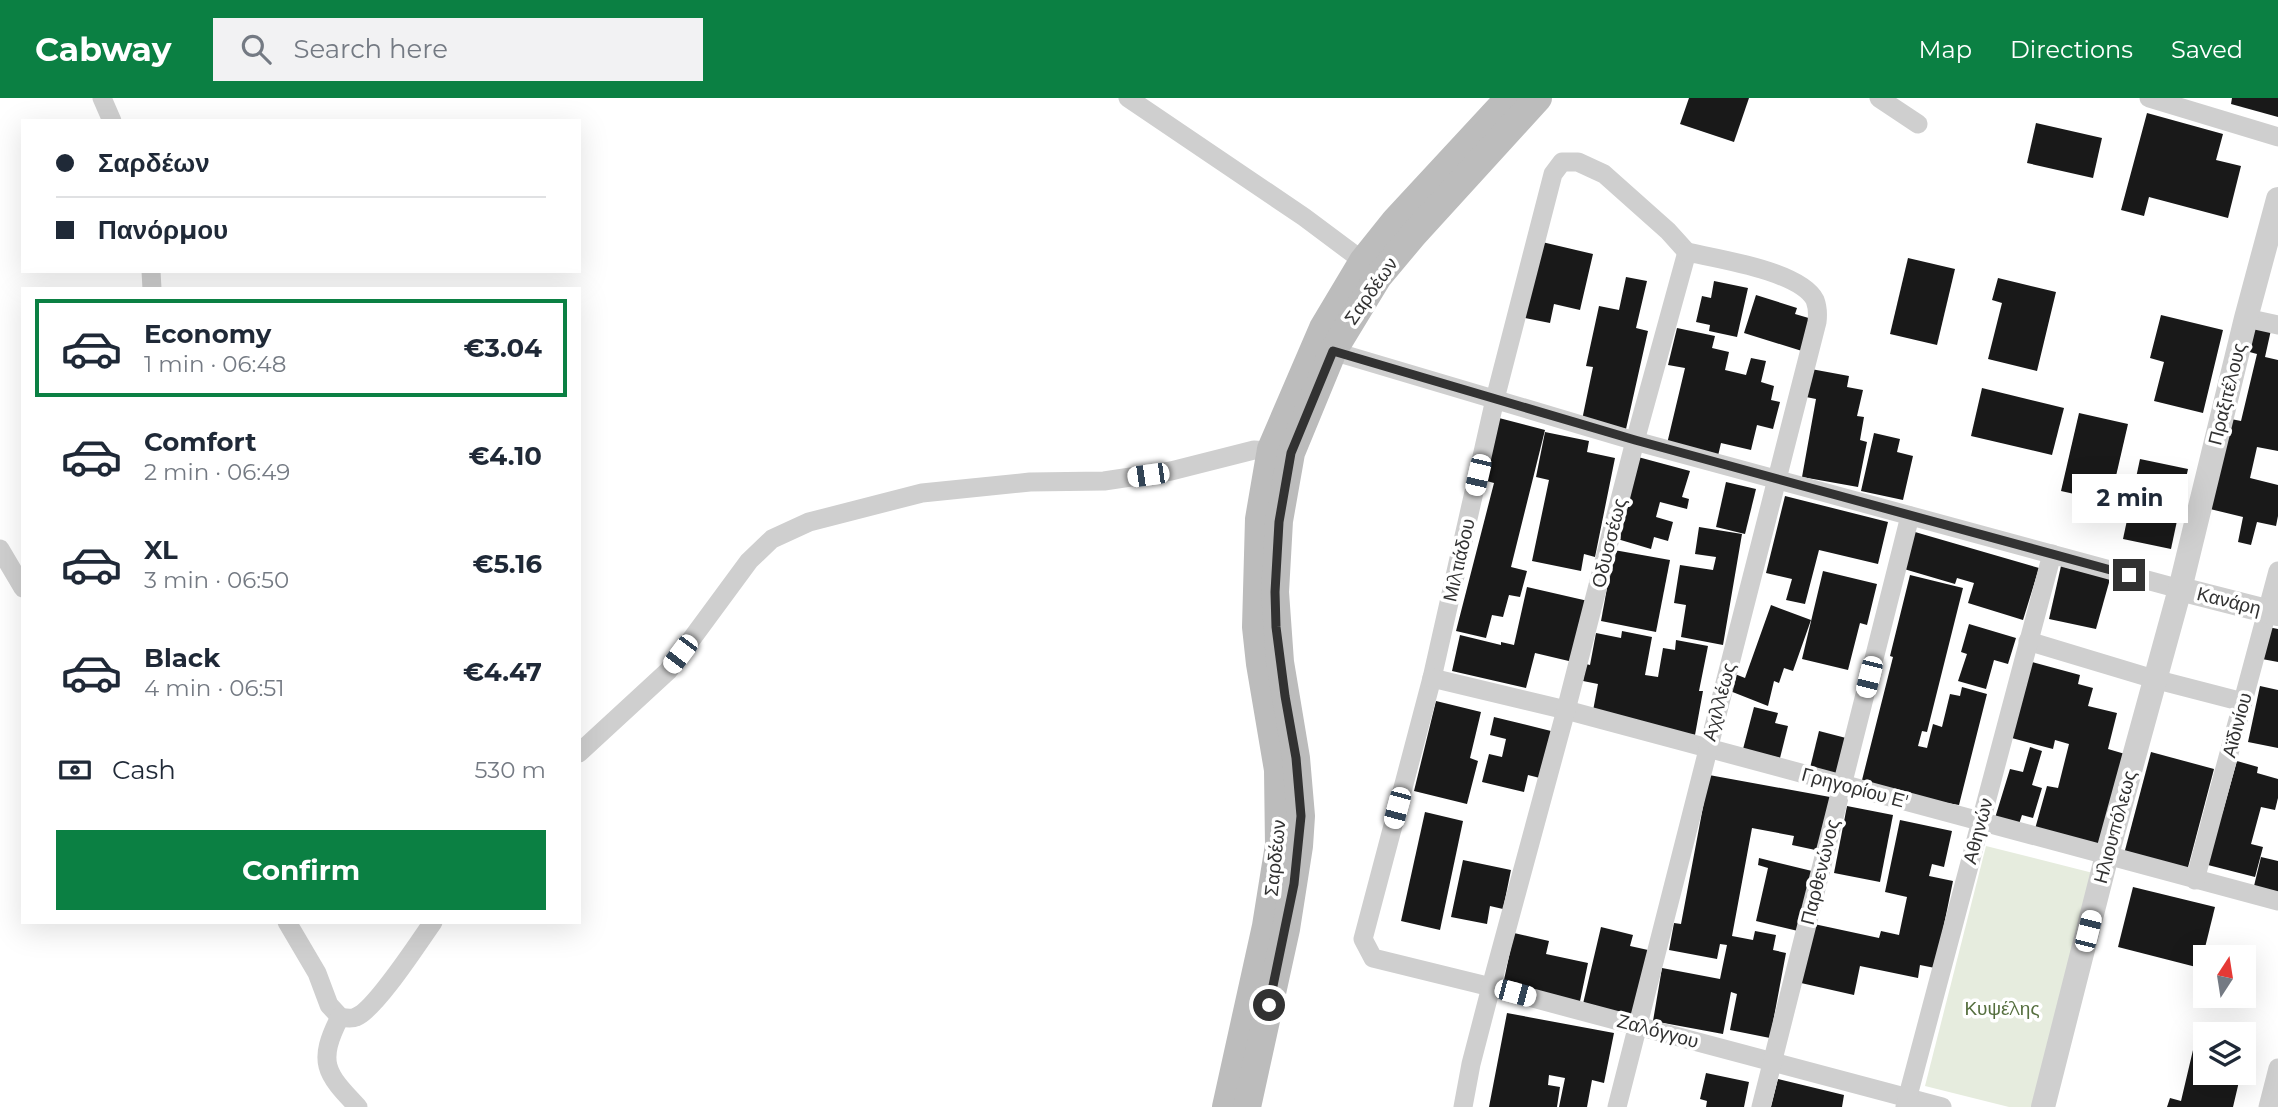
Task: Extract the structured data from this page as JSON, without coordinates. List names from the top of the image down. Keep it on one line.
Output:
{"streets":{"main road":["Σαρδέων"],"street":["Πραξιτέλους","Οδυσσέως","Μιλτιάδου","Κανάρη","Αχιλλέως","Αϊδινίου","Γρηγορίου Ε'","Ηλιουπόλεως","Αθηνών","Παρθενώνος","Ζαλόγγου"]},"crossings":[["Πραξιτέλους","Κανάρη"],["Πραξιτέλους","Ηλιουπόλεως"],["Οδυσσέως","Μιλτιάδου"],["Οδυσσέως","Αχιλλέως"],["Οδυσσέως","Γρηγορίου Ε'"],["Οδυσσέως","Ζαλόγγου"],["Μιλτιάδου","Αχιλλέως"],["Μιλτιάδου","Γρηγορίου Ε'"],["Μιλτιάδου","Ζαλόγγου"],["Κανάρη","Αϊδινίου"],["Κανάρη","Ηλιουπόλεως"],["Αχιλλέως","Γρηγορίου Ε'"],["Αχιλλέως","Ζαλόγγου"],["Αϊδινίου","Γρηγορίου Ε'"],["Γρηγορίου Ε'","Ηλιουπόλεως"],["Γρηγορίου Ε'","Αθηνών"],["Γρηγορίου Ε'","Παρθενώνος"],["Αθηνών","Ζαλόγγου"],["Παρθενώνος","Ζαλόγγου"]],"parks":["Κυψέλης"],"north":"top","page":{"header":"Cabway","search":"Search here","nav":["Map","Directions","Saved"],"banner":["Σαρδέων","Πανόρμου"],"list":[{"name":"Economy","note":"1 min · 06:48","value":"€3.04"},{"name":"Comfort","note":"2 min · 06:49","value":"€4.10"},{"name":"XL","note":"3 min · 06:50","value":"€5.16"},{"name":"Black","note":"4 min · 06:51","value":"€4.47"}],"bubble":"2 min","pay":["Cash","530 m"],"buttons":"Confirm"}}
